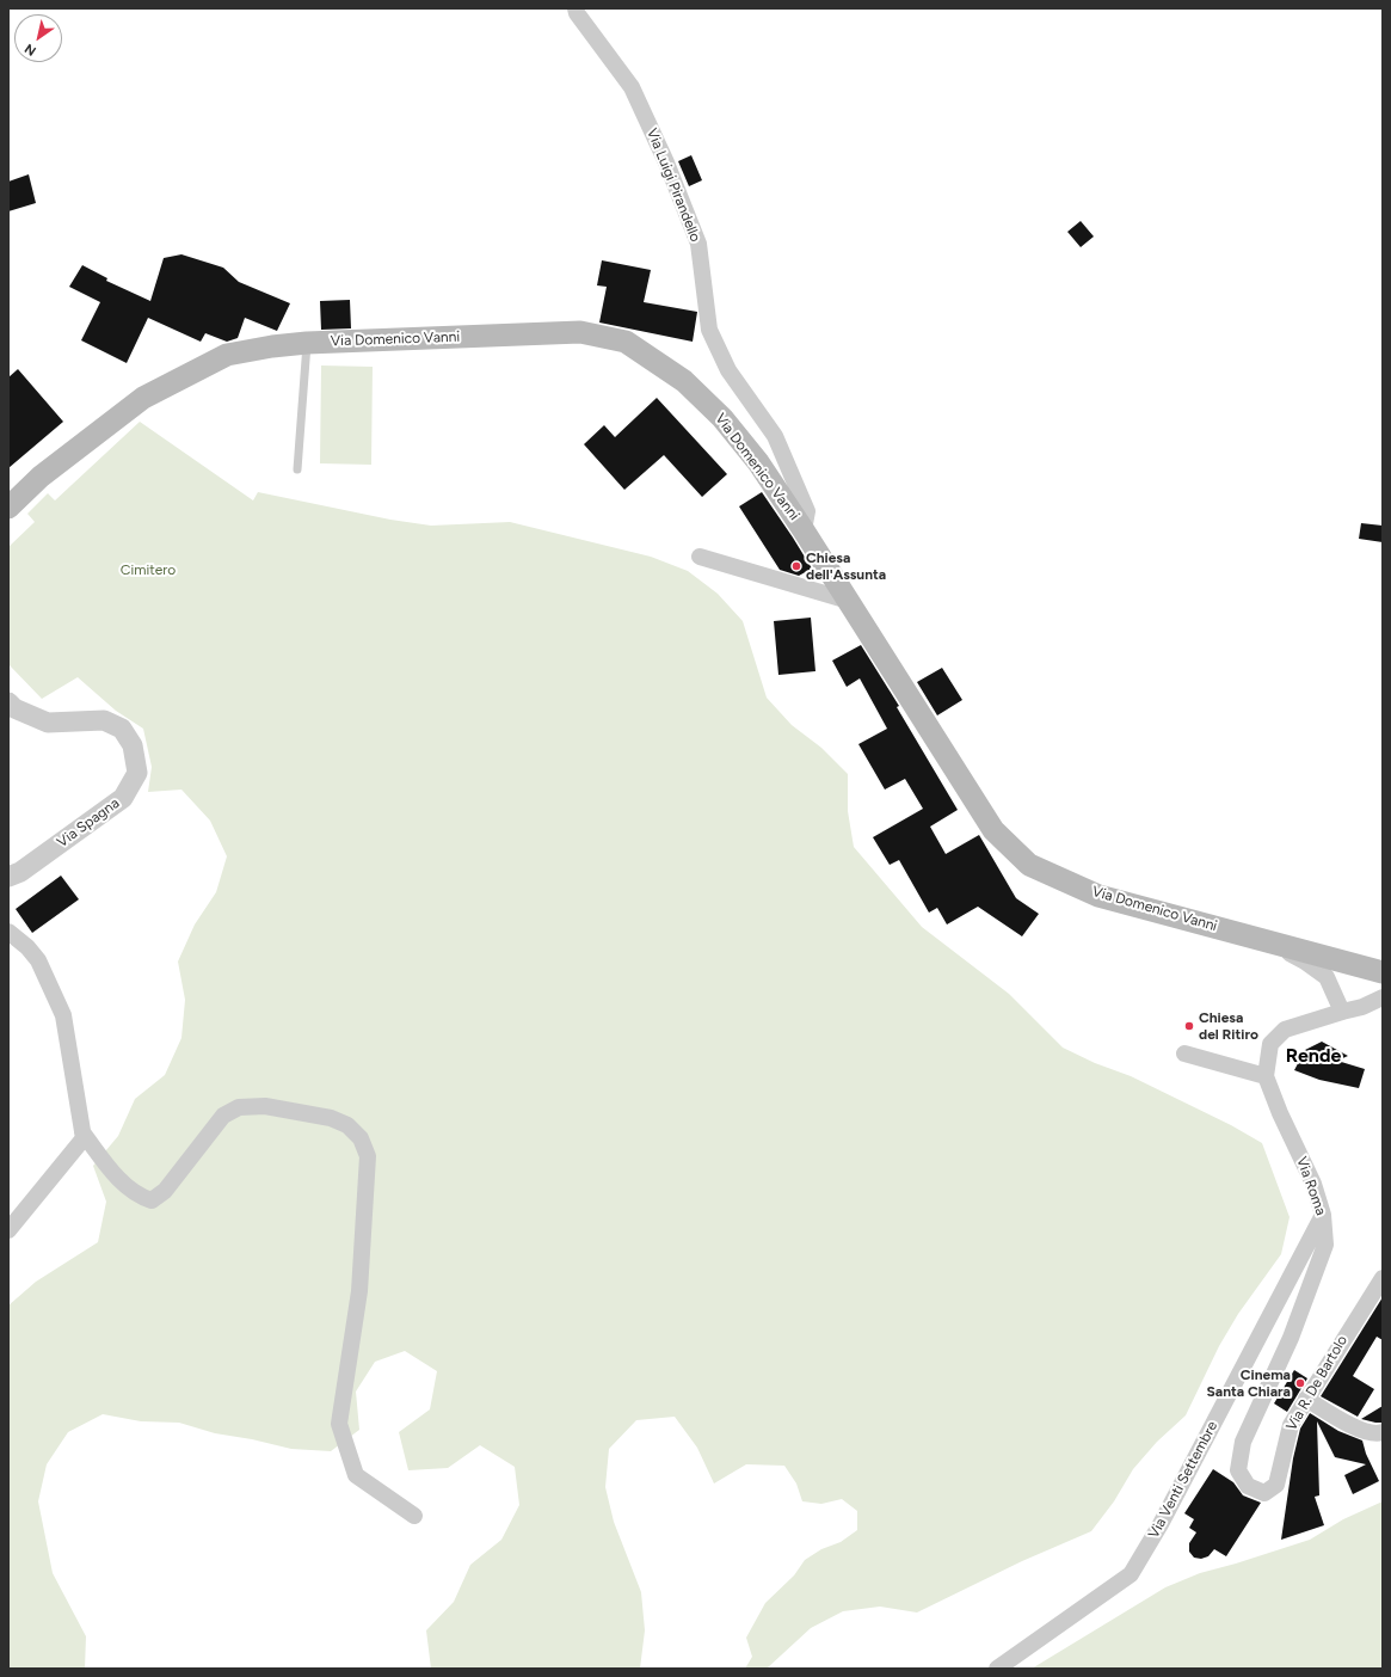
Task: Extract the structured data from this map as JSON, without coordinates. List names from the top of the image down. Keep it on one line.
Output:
{"streets":{"main road":["Via Domenico Vanni"],"street":["Via Luigi Pirandello","Via Spagna","Via Roma","Via R. De Bartolo","Via Venti Settembre"]},"crossings":[["Via Luigi Pirandello","Via Domenico Vanni"],["Via Roma","Via R. De Bartolo"],["Via Roma","Via Venti Settembre"]],"districts":["Rende"],"parks":["Cimitero"],"places":["Chiesa dell'Assunta","Chiesa del Ritiro","Cinema Santa Chiara"],"north":"bottom left"}
